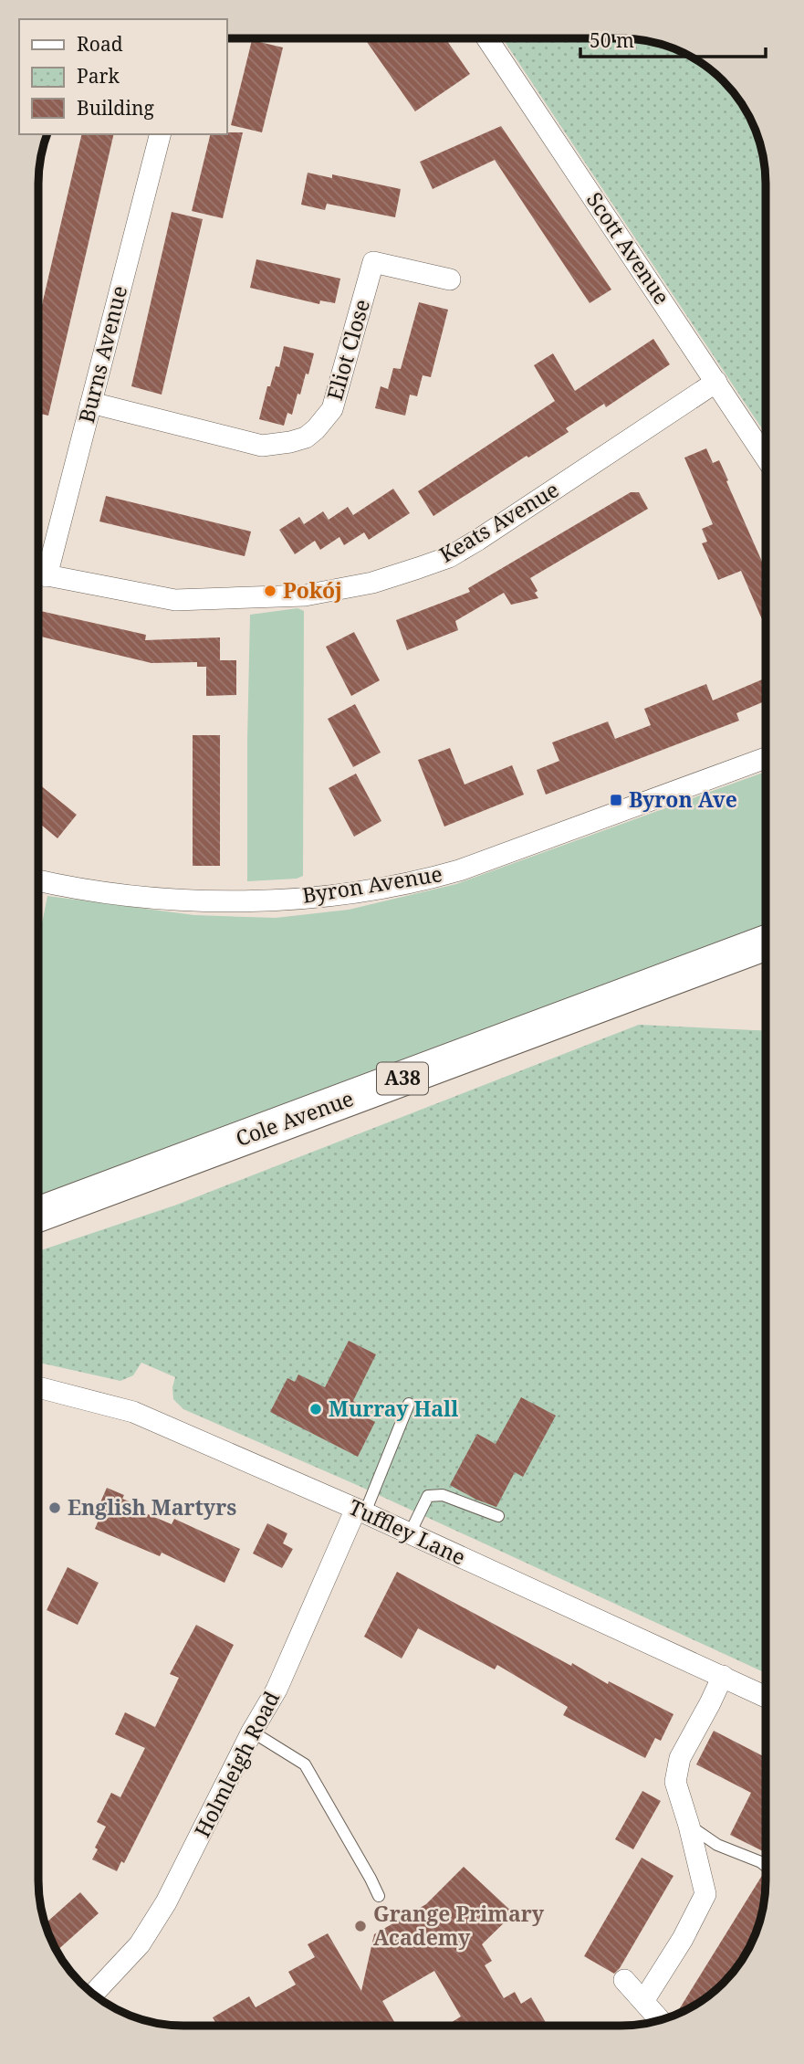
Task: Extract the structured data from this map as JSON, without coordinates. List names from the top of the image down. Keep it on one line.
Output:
{"streets":{"highway":["A38","Cole Avenue"],"street":["Scott Avenue","Eliot Close","Burns Avenue","Keats Avenue","Byron Avenue","Tuffley Lane","Holmleigh Road"]},"crossings":[["Scott Avenue","Keats Avenue"],["Eliot Close","Burns Avenue"],["Tuffley Lane","Holmleigh Road"]],"places":{"other":["Pokój","Murray Hall","English Martyrs","Grange Primary Academy"],"transit":["Byron Ave"]},"legend":["Road","Park","Building"],"scale_bar":"50 m"}
